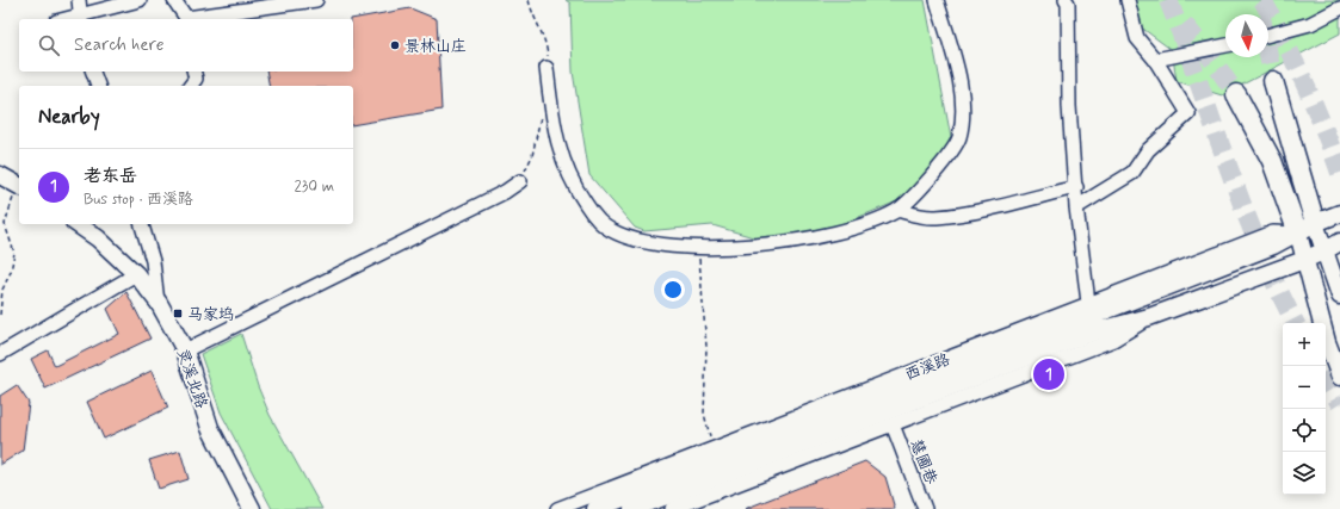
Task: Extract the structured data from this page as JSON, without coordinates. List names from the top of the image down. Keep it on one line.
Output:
{"streets":{"main road":["西溪路","灵溪北路"],"street":["慧圃巷"]},"crossings":[["西溪路","慧圃巷"]],"places":{"other":["景林山庄"],"transit":["马家坞"]},"north":"bottom","page":{"search":"Search here","heading":"Nearby","list":[{"mark":"1","name":"老东岳","note":"Bus stop · 西溪路","value":"230 m"}],"map_buttons":["+","−"],"pins":"1"}}
